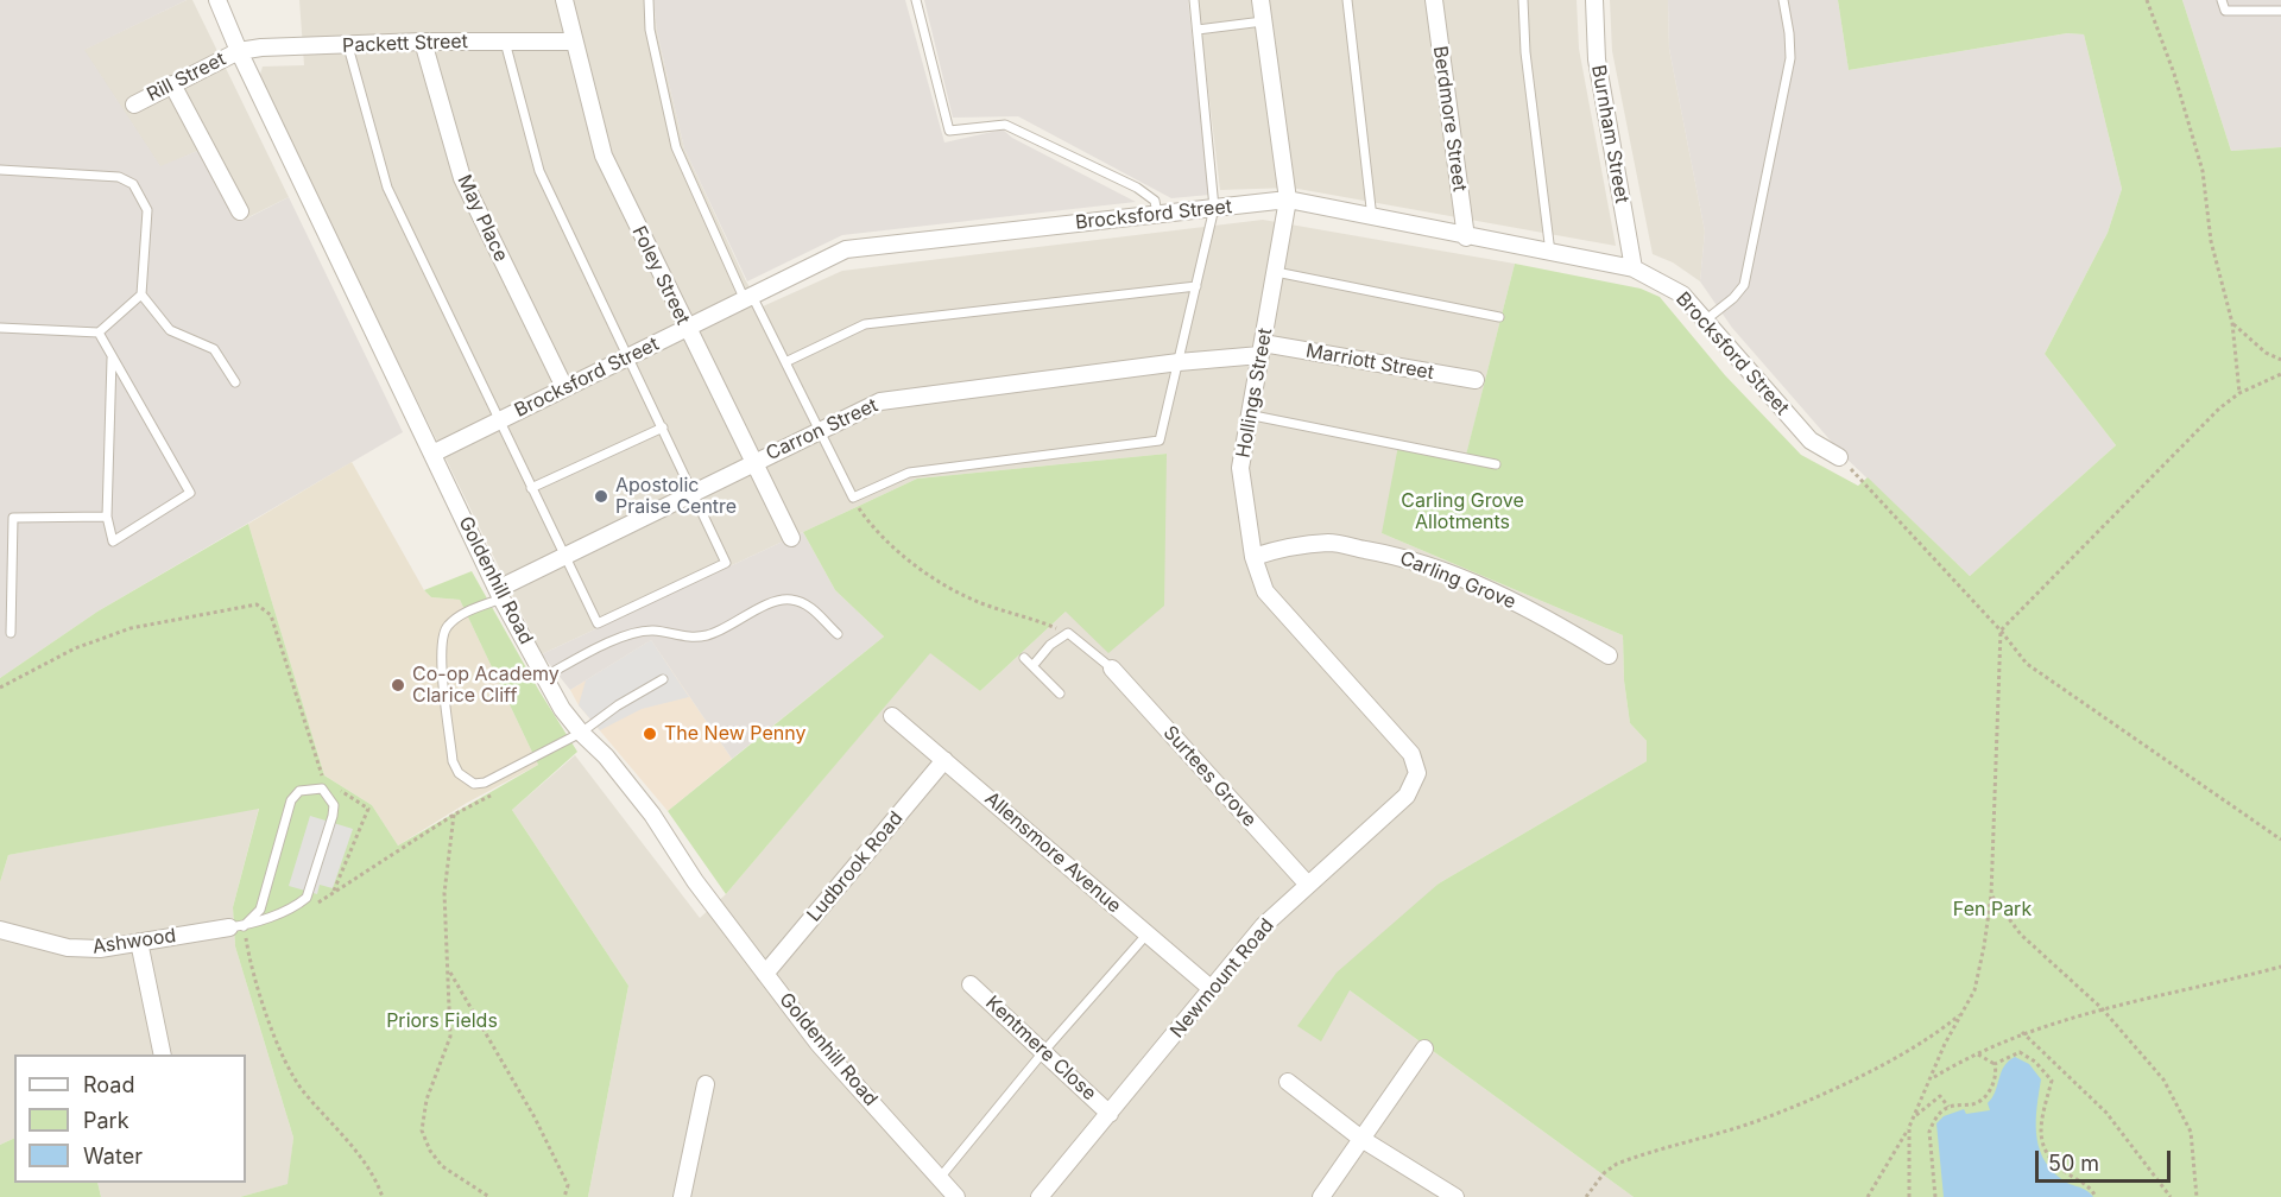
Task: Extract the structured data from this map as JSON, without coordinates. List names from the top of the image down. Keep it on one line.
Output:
{"streets":{"street":["Packett Street","Rill Street","Berdmore Street","Burnham Street","Brocksford Street","May Place","Foley Street","Marriott Street","Hollings Street","Carron Street","Goldenhill Road","Carling Grove","Surtees Grove","Allensmore Avenue","Ludbrook Road","Ashwood","Newmount Road","Kentmere Close"]},"crossings":[["Packett Street","Rill Street"],["Packett Street","May Place"],["Packett Street","Foley Street"],["Packett Street","Goldenhill Road"],["Rill Street","Goldenhill Road"],["Berdmore Street","Brocksford Street"],["Burnham Street","Brocksford Street"],["Brocksford Street","May Place"],["Brocksford Street","Foley Street"],["Brocksford Street","Hollings Street"],["Brocksford Street","Goldenhill Road"],["Foley Street","Carron Street"],["Marriott Street","Hollings Street"],["Marriott Street","Carron Street"],["Hollings Street","Carron Street"],["Hollings Street","Carling Grove"],["Hollings Street","Newmount Road"],["Carron Street","Goldenhill Road"],["Goldenhill Road","Ludbrook Road"],["Surtees Grove","Newmount Road"],["Allensmore Avenue","Ludbrook Road"],["Allensmore Avenue","Newmount Road"],["Newmount Road","Kentmere Close"]],"parks":["Carling Grove Allotments","Fen Park","Priors Fields"],"places":["Apostolic Praise Centre","Co-op Academy Clarice Cliff","The New Penny"],"legend":["Road","Park","Water"],"scale_bar":"50 m"}
